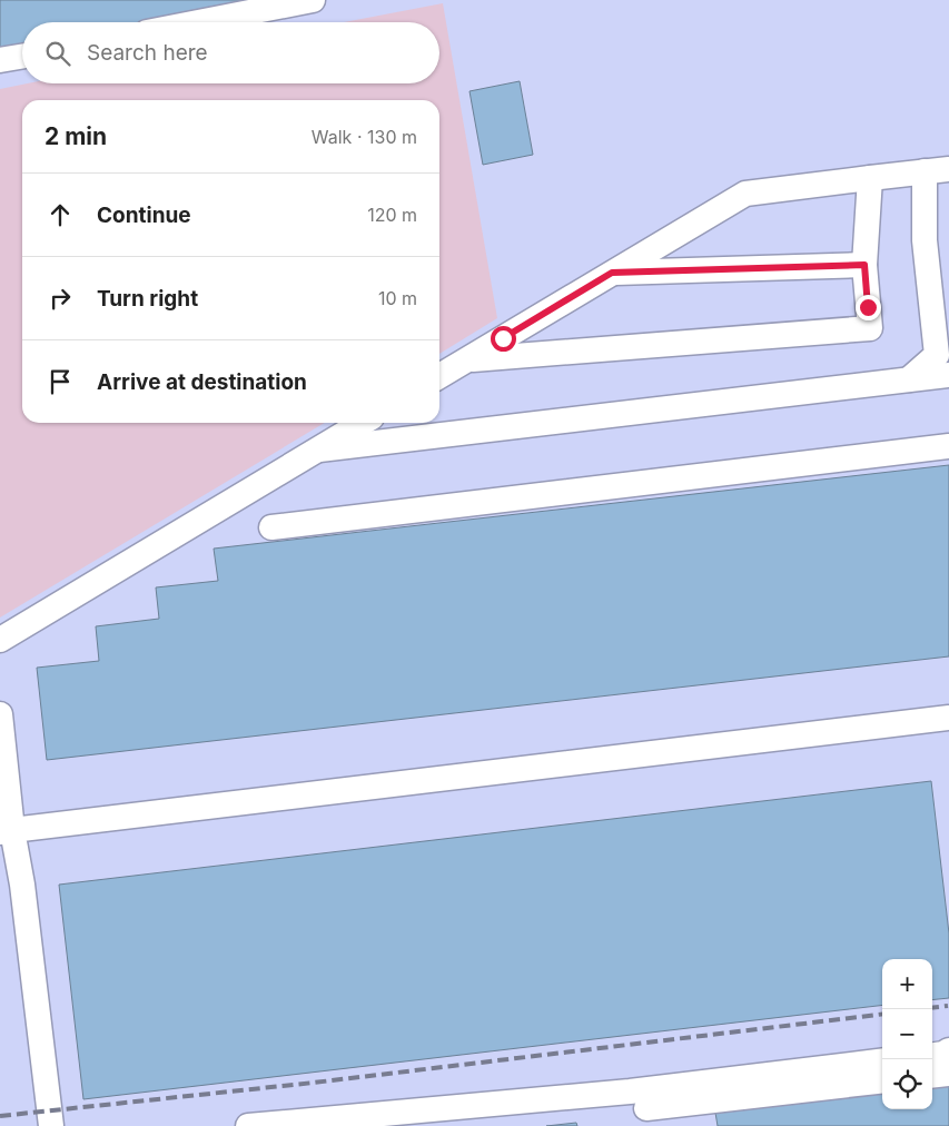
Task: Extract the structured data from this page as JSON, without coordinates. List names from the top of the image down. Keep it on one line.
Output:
{"page":{"search":"Search here","heading":["2 min","Walk · 130 m"],"list":[["Continue","120 m"],["Turn right","10 m"],"Arrive at destination"],"map_buttons":["+","−"]}}
